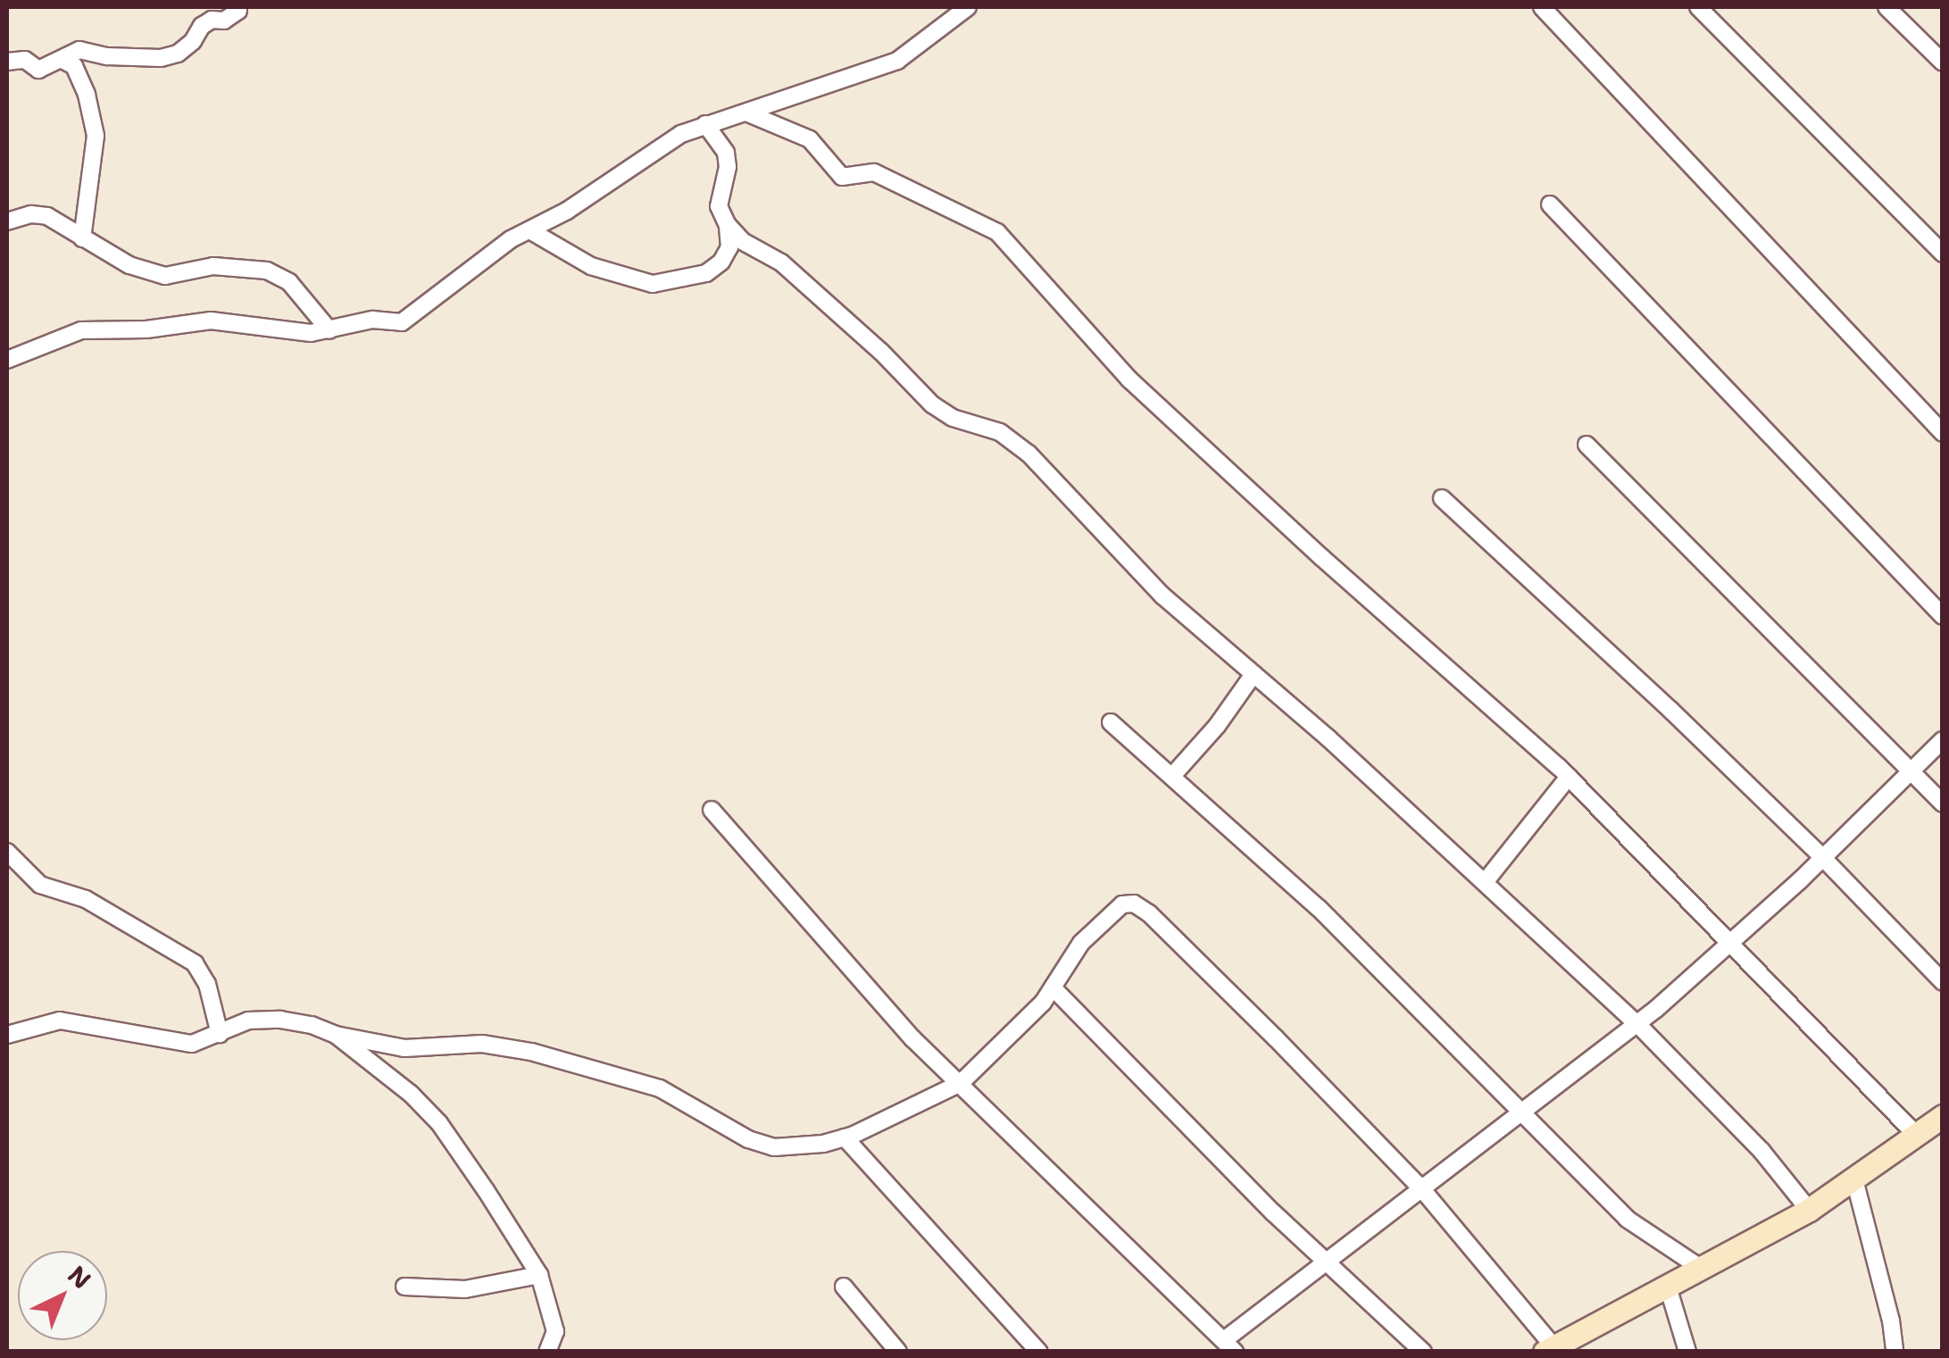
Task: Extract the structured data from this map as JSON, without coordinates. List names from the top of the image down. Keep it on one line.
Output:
{"north":"top right"}
